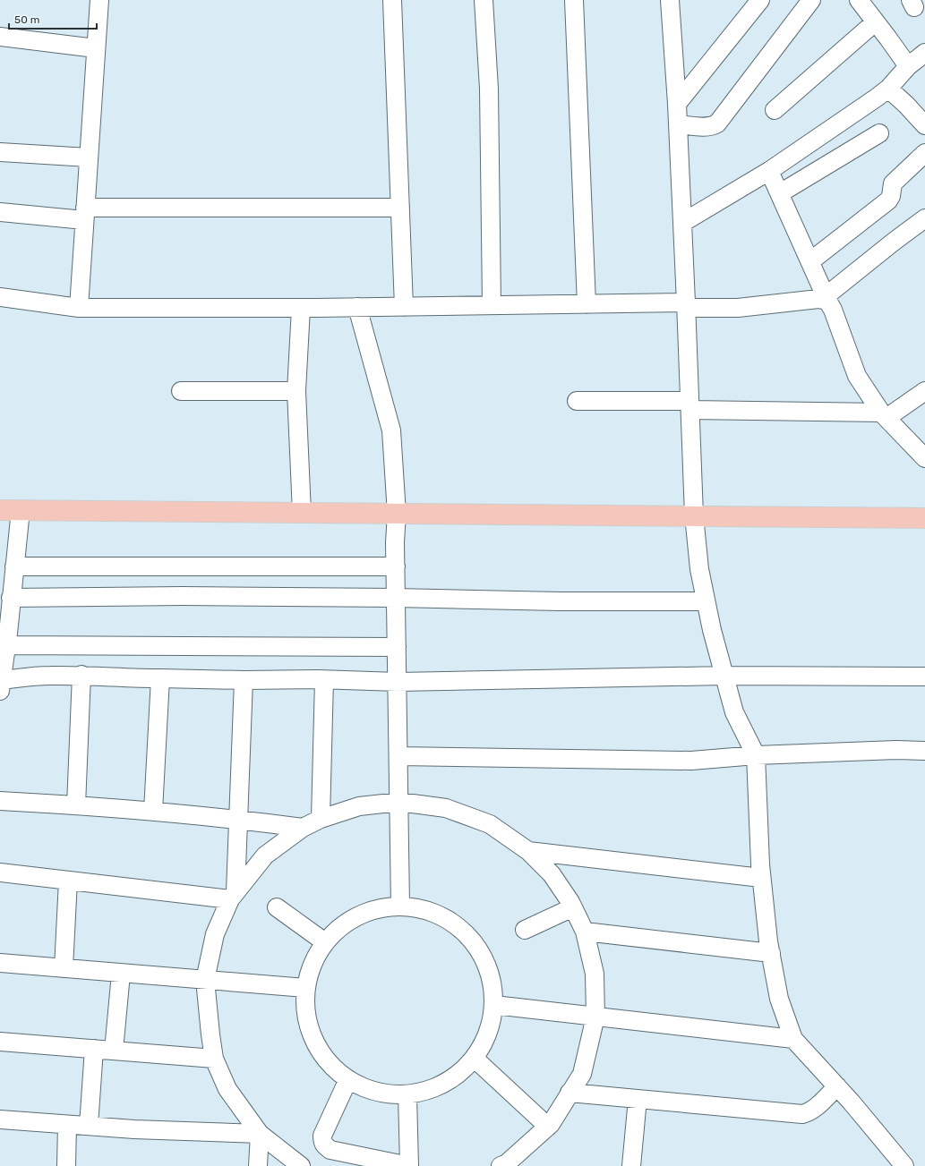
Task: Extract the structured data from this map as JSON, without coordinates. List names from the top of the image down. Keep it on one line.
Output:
{"scale_bar":"50 m"}
